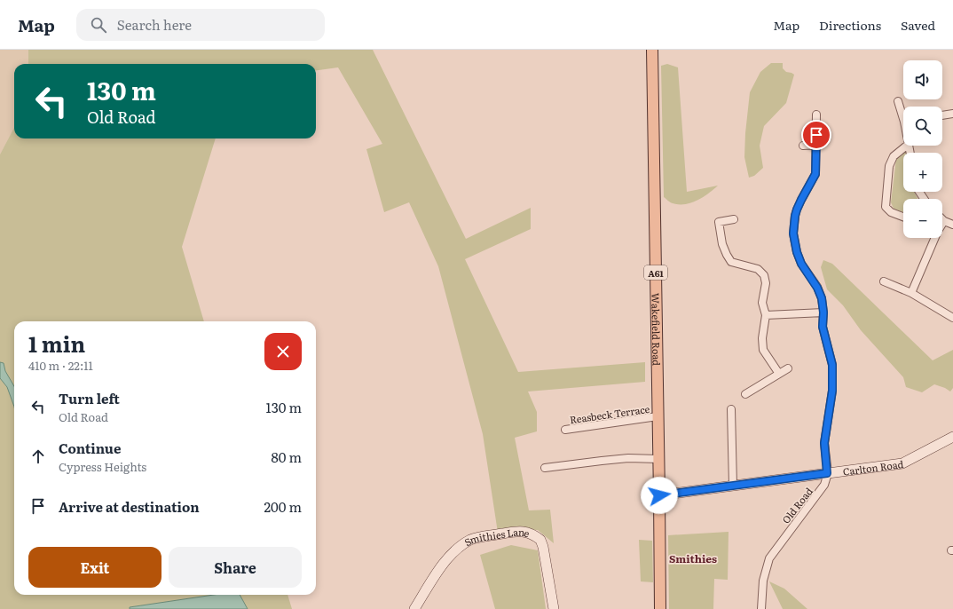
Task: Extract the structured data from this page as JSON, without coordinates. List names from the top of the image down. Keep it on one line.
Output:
{"streets":{"main road":["A61","Wakefield Road","Carlton Road","Smithies Lane"],"street":["Reasbeck Terrace","Old Road"]},"crossings":[["Wakefield Road","Reasbeck Terrace"],["Wakefield Road","Carlton Road"],["Carlton Road","Old Road"]],"districts":["Smithies"],"page":{"header":"Map","search":"Search here","nav":["Map","Directions","Saved"],"map_buttons":["+","−"],"turn":["130 m","Old Road"],"heading":["1 min","410 m · 22:11"],"list":[{"name":"Turn left","note":"Old Road","value":"130 m"},{"name":"Continue","note":"Cypress Heights","value":"80 m"},{"name":"Arrive at destination","value":"200 m"}],"buttons":["Exit","Share"]}}
